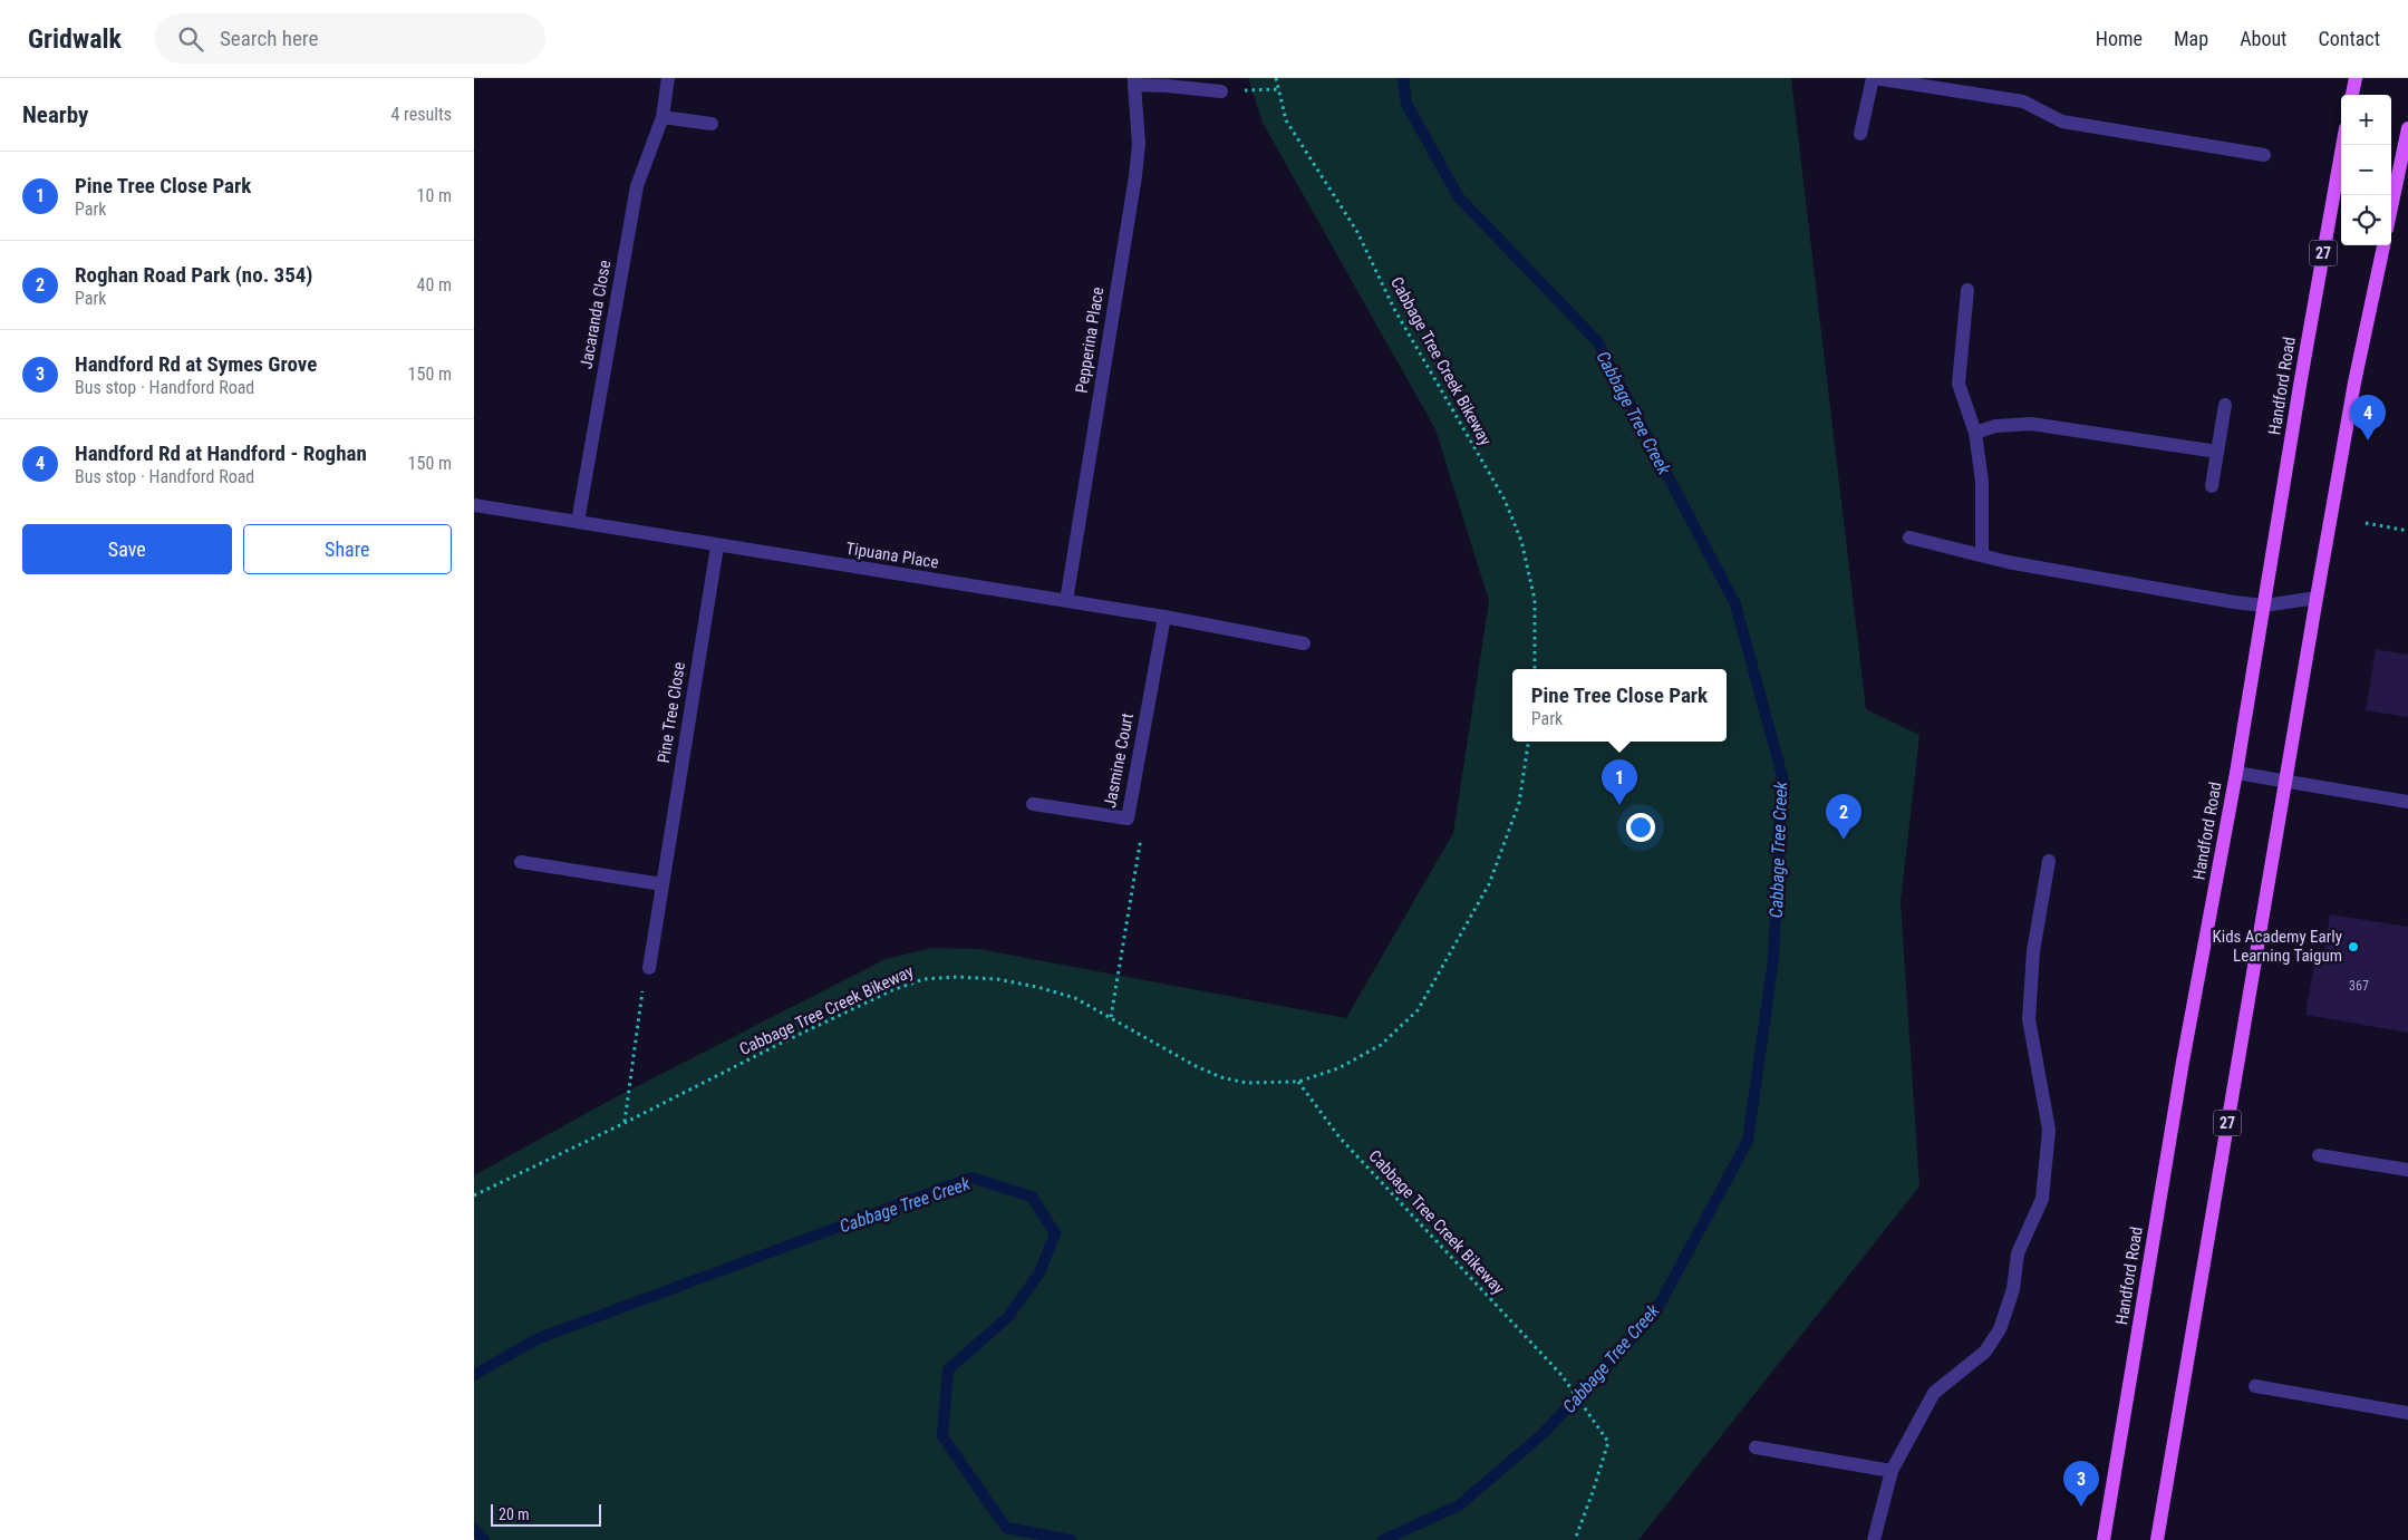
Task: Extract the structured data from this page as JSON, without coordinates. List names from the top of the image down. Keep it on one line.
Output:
{"streets":{"main road":["27","Handford Road"],"street":["Jacaranda Close","Pepperina Place","Tipuana Place","Pine Tree Close","Jasmine Court"],"path":["Cabbage Tree Creek Bikeway"]},"crossings":[["Jacaranda Close","Tipuana Place"],["Pepperina Place","Tipuana Place"],["Tipuana Place","Pine Tree Close"],["Tipuana Place","Jasmine Court"]],"water":["Cabbage Tree Creek"],"places":["Kids Academy Early Learning Taigum"],"house_numbers":["367"],"scale_bar":"20 m","page":{"header":"Gridwalk","search":"Search here","nav":["Home","Map","About","Contact"],"heading":["Nearby","4 results"],"map_buttons":["+","−"],"list":[{"mark":"1","name":"Pine Tree Close Park","note":"Park","value":"10 m"},{"mark":"2","name":"Roghan Road Park (no. 354)","note":"Park","value":"40 m"},{"mark":"3","name":"Handford Rd at Symes Grove","note":"Bus stop · Handford Road","value":"150 m"},{"mark":"4","name":"Handford Rd at Handford - Roghan","note":"Bus stop · Handford Road","value":"150 m"}],"pins":["4","1","2","3"],"buttons":["Save","Share"],"popup":["Pine Tree Close Park","Park"],"scale":"20 m"}}
